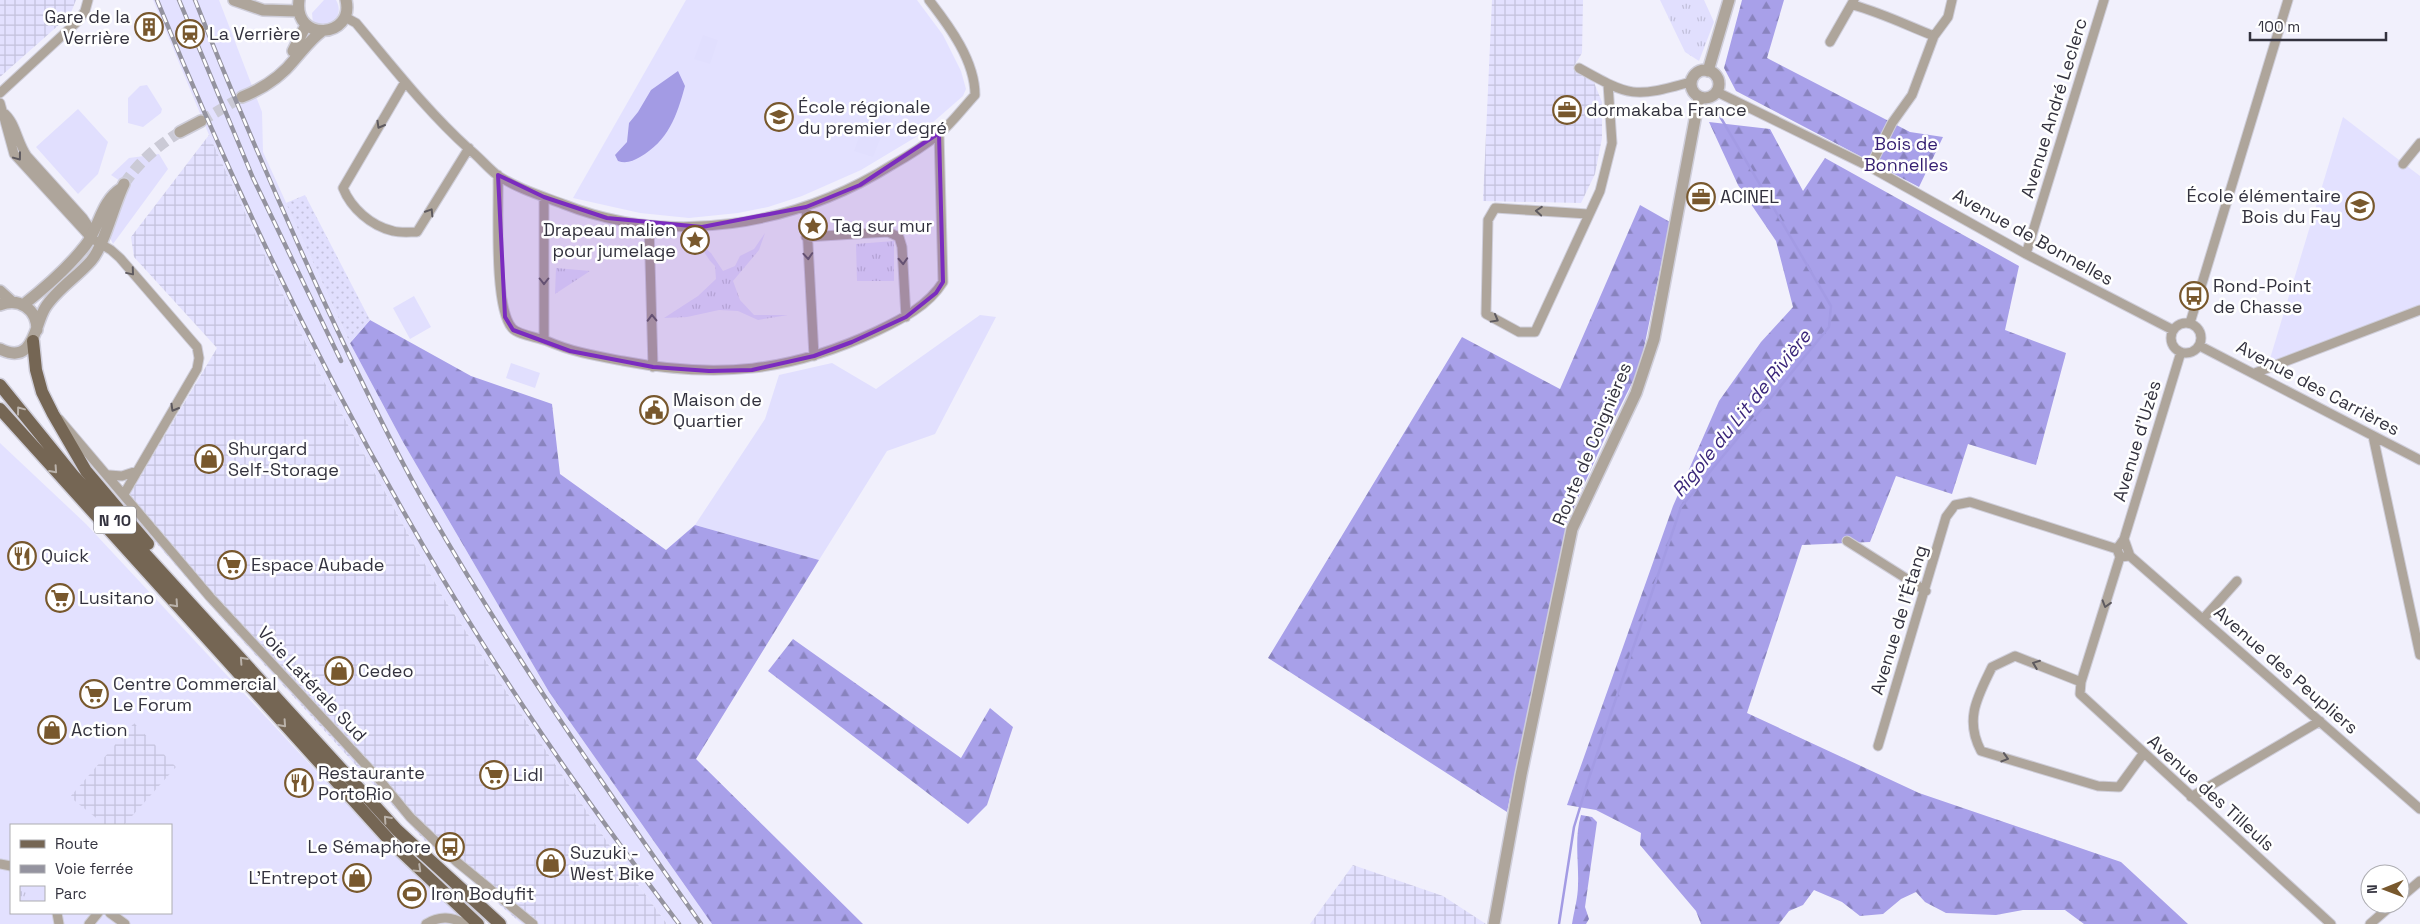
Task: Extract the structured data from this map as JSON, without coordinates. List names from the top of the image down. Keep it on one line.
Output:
{"streets":{"main road":["N 10"],"street":["Avenue André Leclerc","Avenue de Bonnelles","Avenue des Carrières","Avenue d'Uzès","Route de Coignières","Avenue de l'Étang","Avenue des Peupliers","Voie Latérale Sud","Avenue des Tilleuls"]},"crossings":[["Avenue André Leclerc","Avenue de Bonnelles"],["Avenue de Bonnelles","Avenue des Carrières"],["Avenue de Bonnelles","Avenue d'Uzès"],["Avenue de Bonnelles","Route de Coignières"],["Avenue des Carrières","Avenue d'Uzès"],["Avenue d'Uzès","Avenue de l'Étang"],["Avenue d'Uzès","Avenue des Peupliers"],["Avenue de l'Étang","Avenue des Peupliers"]],"water":["Rigole du Lit de Rivière"],"parks":["Bois de Bonnelles"],"places":{"building":["Gare de la Verrière"],"station":["La Verrière"],"office":["dormakaba France","ACINEL"],"school or university":["École régionale du premier degré","École élémentaire Bois du Fay"],"place":["Tag sur mur","Drapeau malien pour jumelage"],"bus stop":["Rond-Point de Chasse","Le Sémaphore"],"public building":["Maison de Quartier"],"shop":["Shurgard Self-Storage","Cedeo","Action","Suzuki - West Bike","L'Entrepot"],"restaurant":["Quick","Restaurante PortoRio"],"supermarket":["Espace Aubade","Lusitano","Centre Commercial Le Forum","Lidl"],"sports":["Iron Bodyfit"]},"legend":["Route","Voie ferrée","Parc"],"scale_bar":"100 m","north":"left"}
